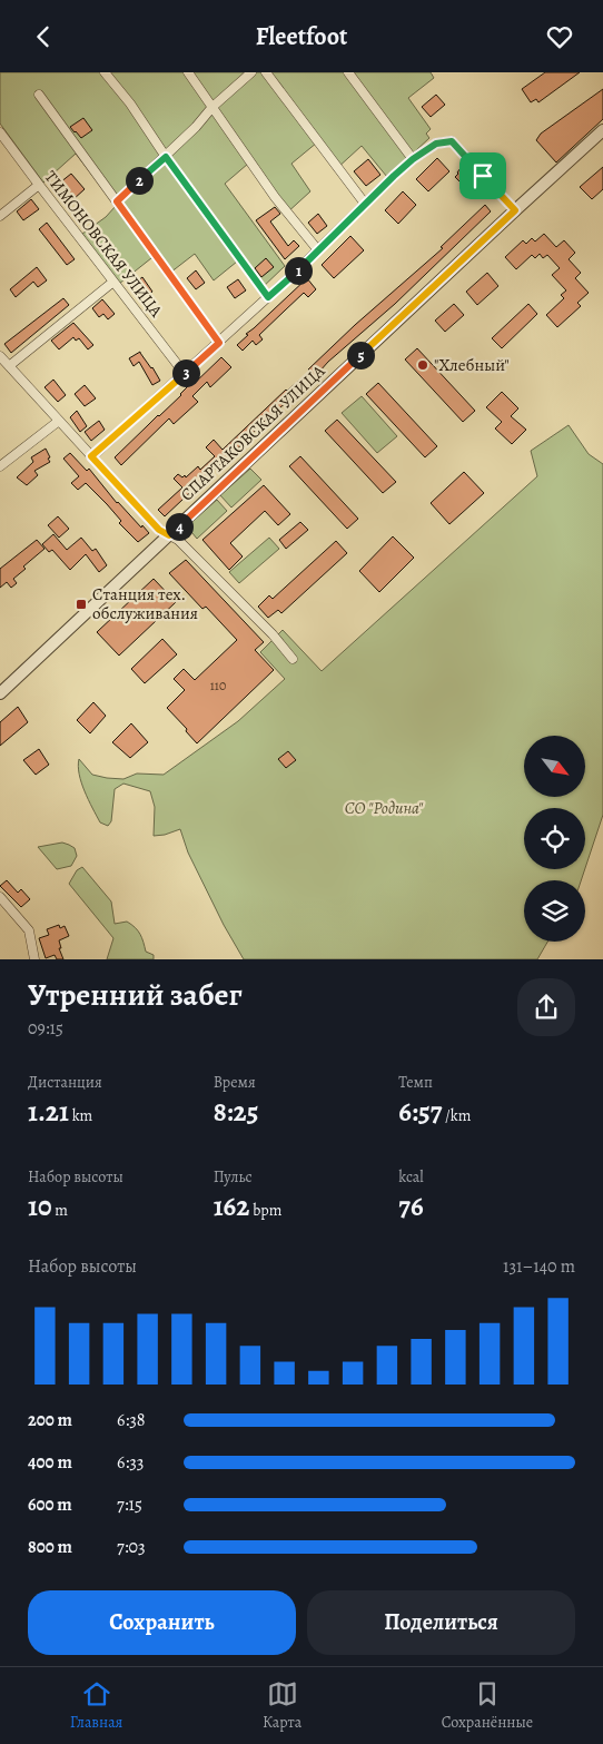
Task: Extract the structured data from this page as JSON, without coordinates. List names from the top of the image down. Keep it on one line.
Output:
{"streets":{"street":["ТИМОНОВСКАЯ УЛИЦА","СПАРТАКОВСКАЯ УЛИЦА"]},"parks":["СО \"Родина\""],"places":{"other":["\"Хлебный\""],"transit":["Станция тех. обслуживания"]},"house_numbers":["110"],"north":"bottom right","page":{"header":"Fleetfoot","pins":["2","1","5","3","4"],"heading":["Утренний забег","09:15"],"stats":[["Дистанция","1.21 km"],["Время","8:25"],["Темп","6:57 /km"],["Набор высоты","10 m"],["Пульс","162 bpm"],["kcal","76"]],"chart":["Набор высоты","131–140 m"],"list":[{"name":"200 m","note":"6:38"},{"name":"400 m","note":"6:33"},{"name":"600 m","note":"7:15"},{"name":"800 m","note":"7:03"}],"buttons":["Сохранить","Поделиться"],"tabs":["Главная","Карта","Сохранённые"]}}
